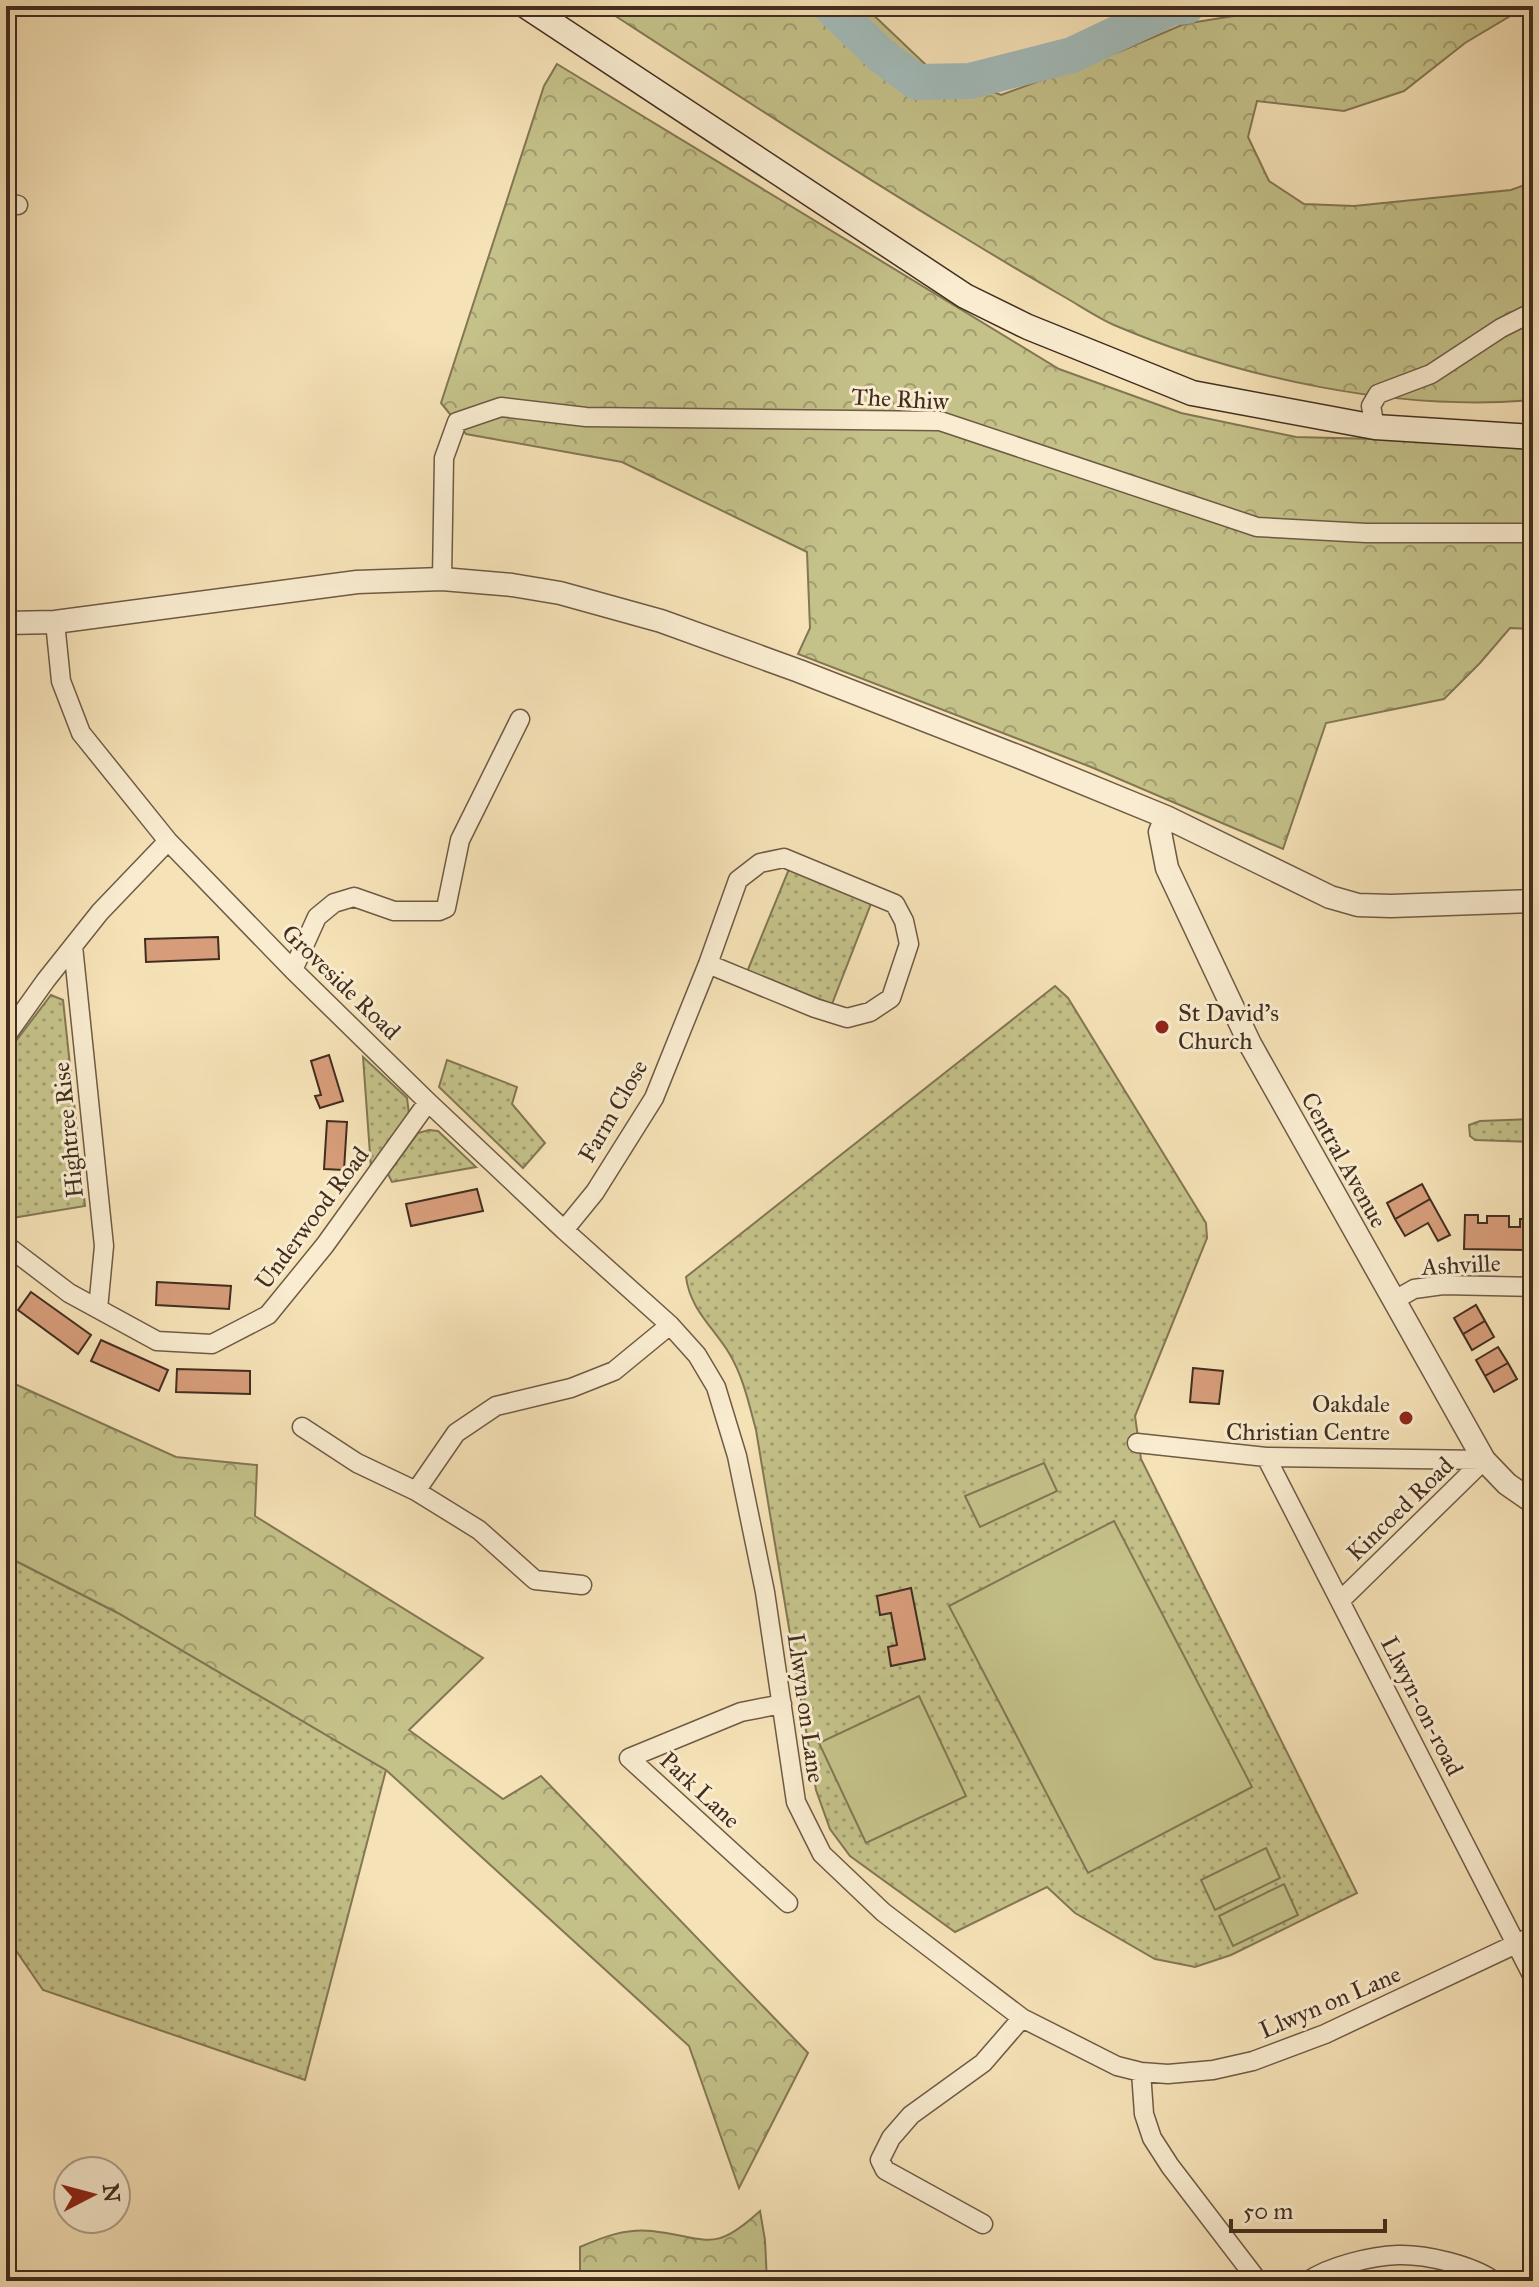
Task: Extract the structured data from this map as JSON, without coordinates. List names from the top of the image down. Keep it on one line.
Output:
{"streets":{"street":["The Rhiw","Groveside Road","Farm Close","Hightree Rise","Central Avenue","Underwood Road","Ashville","Kincoed Road","Llwyn-on-road","Llwyn on Lane","Park Lane"]},"crossings":[["Groveside Road","Farm Close"],["Groveside Road","Underwood Road"],["Groveside Road","Llwyn on Lane"],["Hightree Rise","Underwood Road"],["Central Avenue","Ashville"],["Central Avenue","Kincoed Road"],["Kincoed Road","Llwyn-on-road"],["Llwyn-on-road","Llwyn on Lane"],["Llwyn on Lane","Park Lane"]],"places":["St David's Church","Oakdale Christian Centre"],"scale_bar":"50 m","north":"right"}
